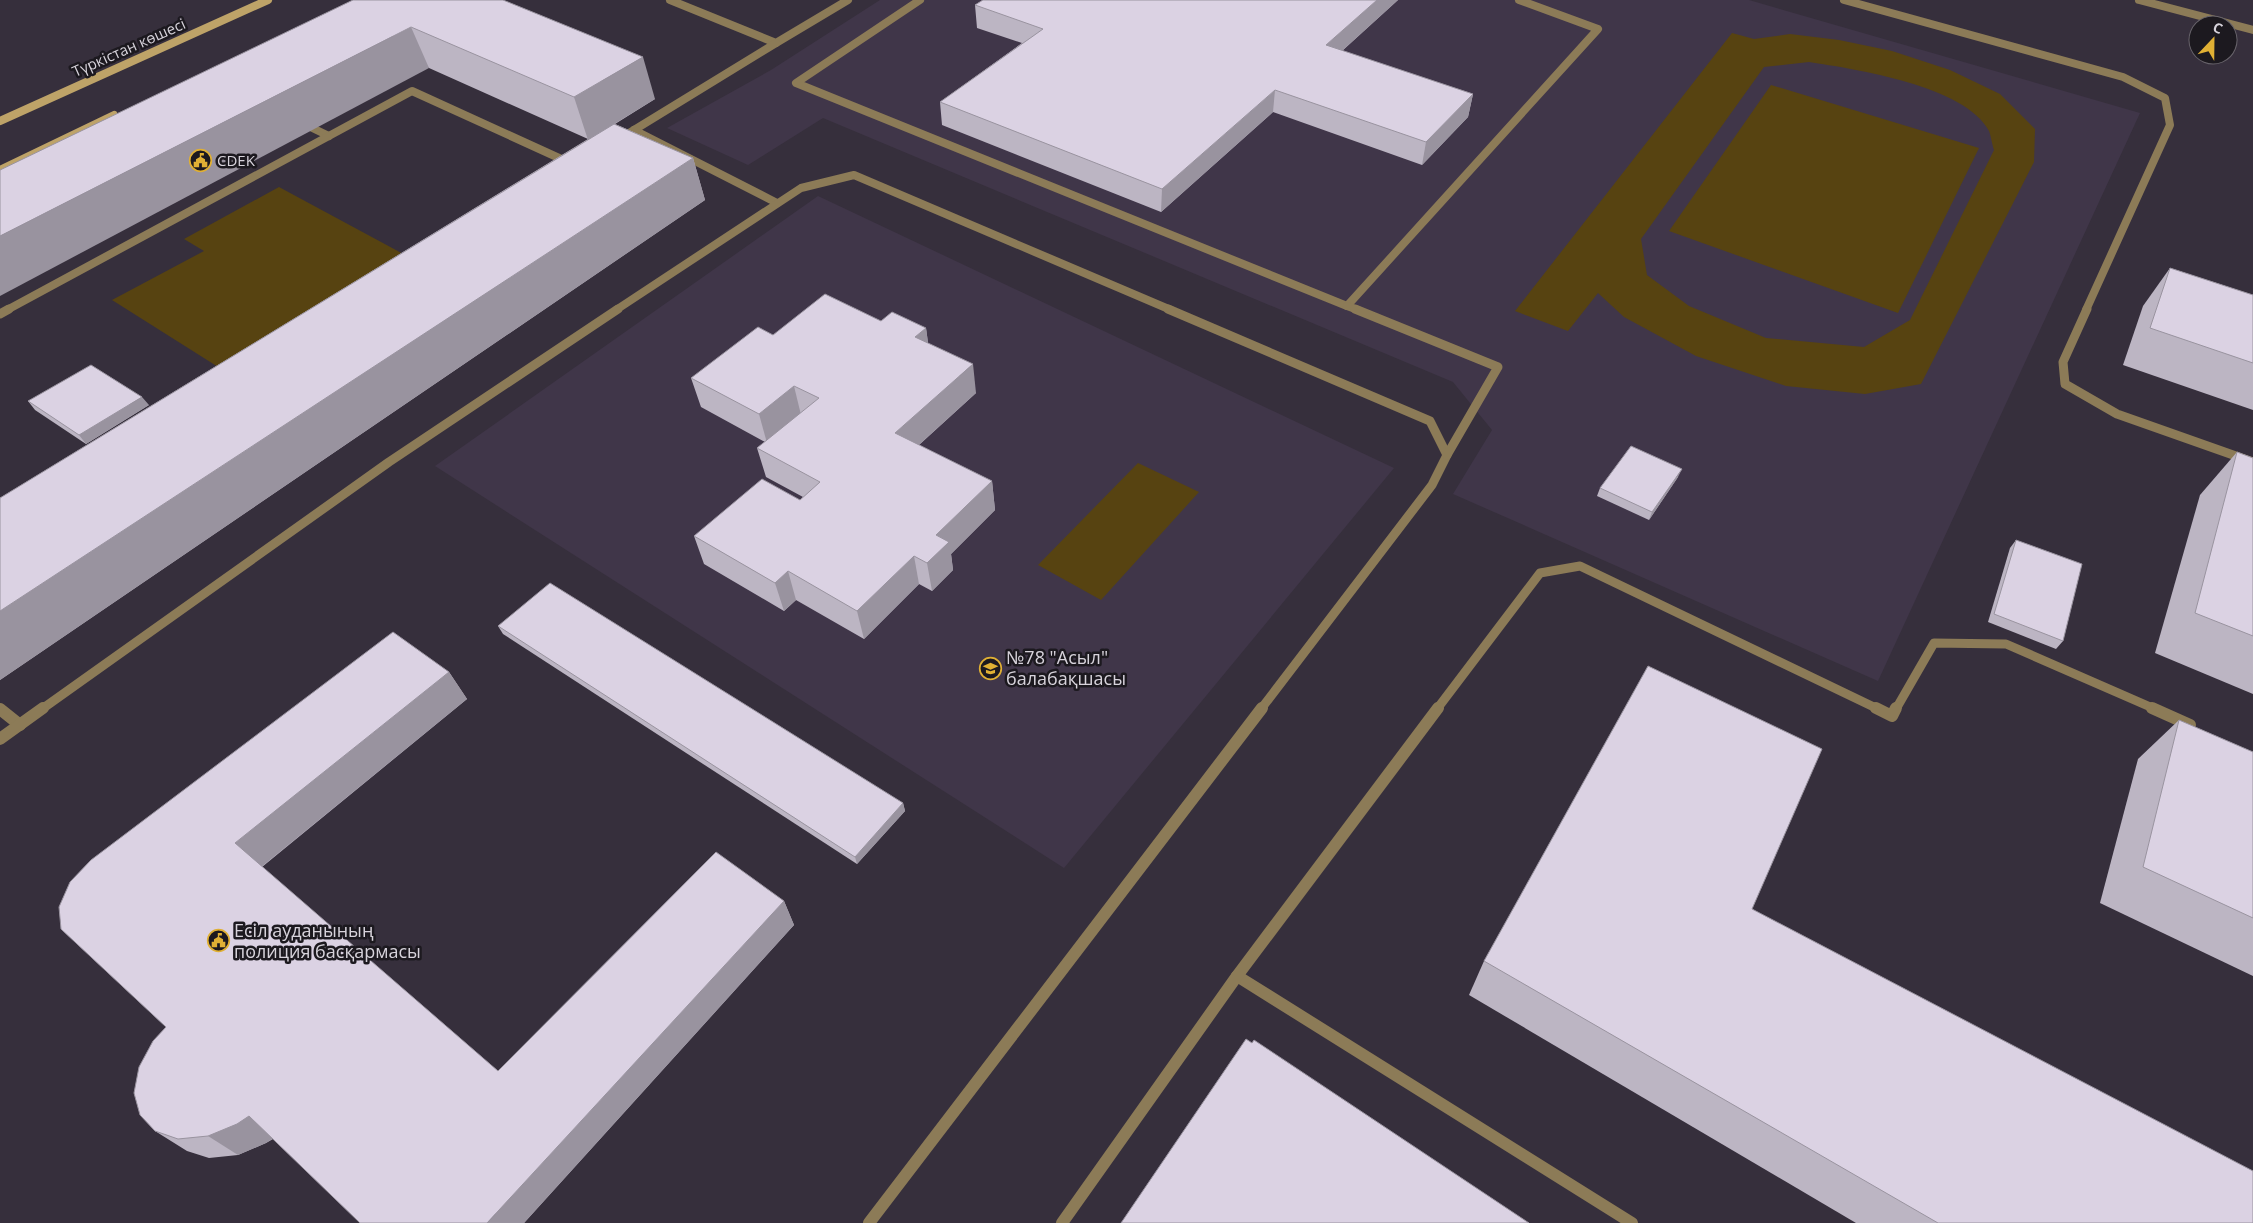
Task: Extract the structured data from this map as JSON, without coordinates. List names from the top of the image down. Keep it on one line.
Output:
{"streets":{"main road":["Түркістан көшесі"]},"places":{"public building":["CDEK","Есіл ауданының полиция басқармасы"],"school or university":["№78 \"Асыл\" балабақшасы"]},"north":"top"}
